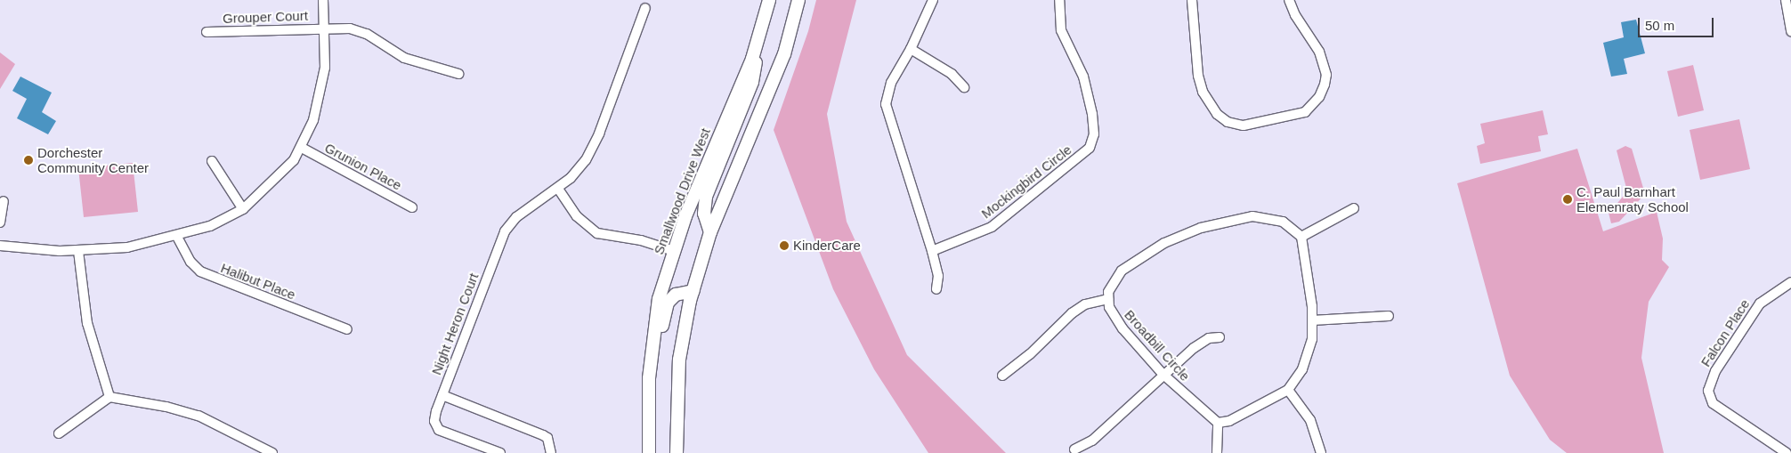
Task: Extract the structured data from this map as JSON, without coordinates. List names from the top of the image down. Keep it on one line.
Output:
{"streets":{"main road":["Smallwood Drive West"],"street":["Grouper Court","Grunion Place","Mockingbird Circle","Halibut Place","Night Heron Court","Falcon Place","Broadbill Circle"]},"places":["Dorchester Community Center","C. Paul Barnhart Elemenraty School","KinderCare"],"scale_bar":"50 m"}
